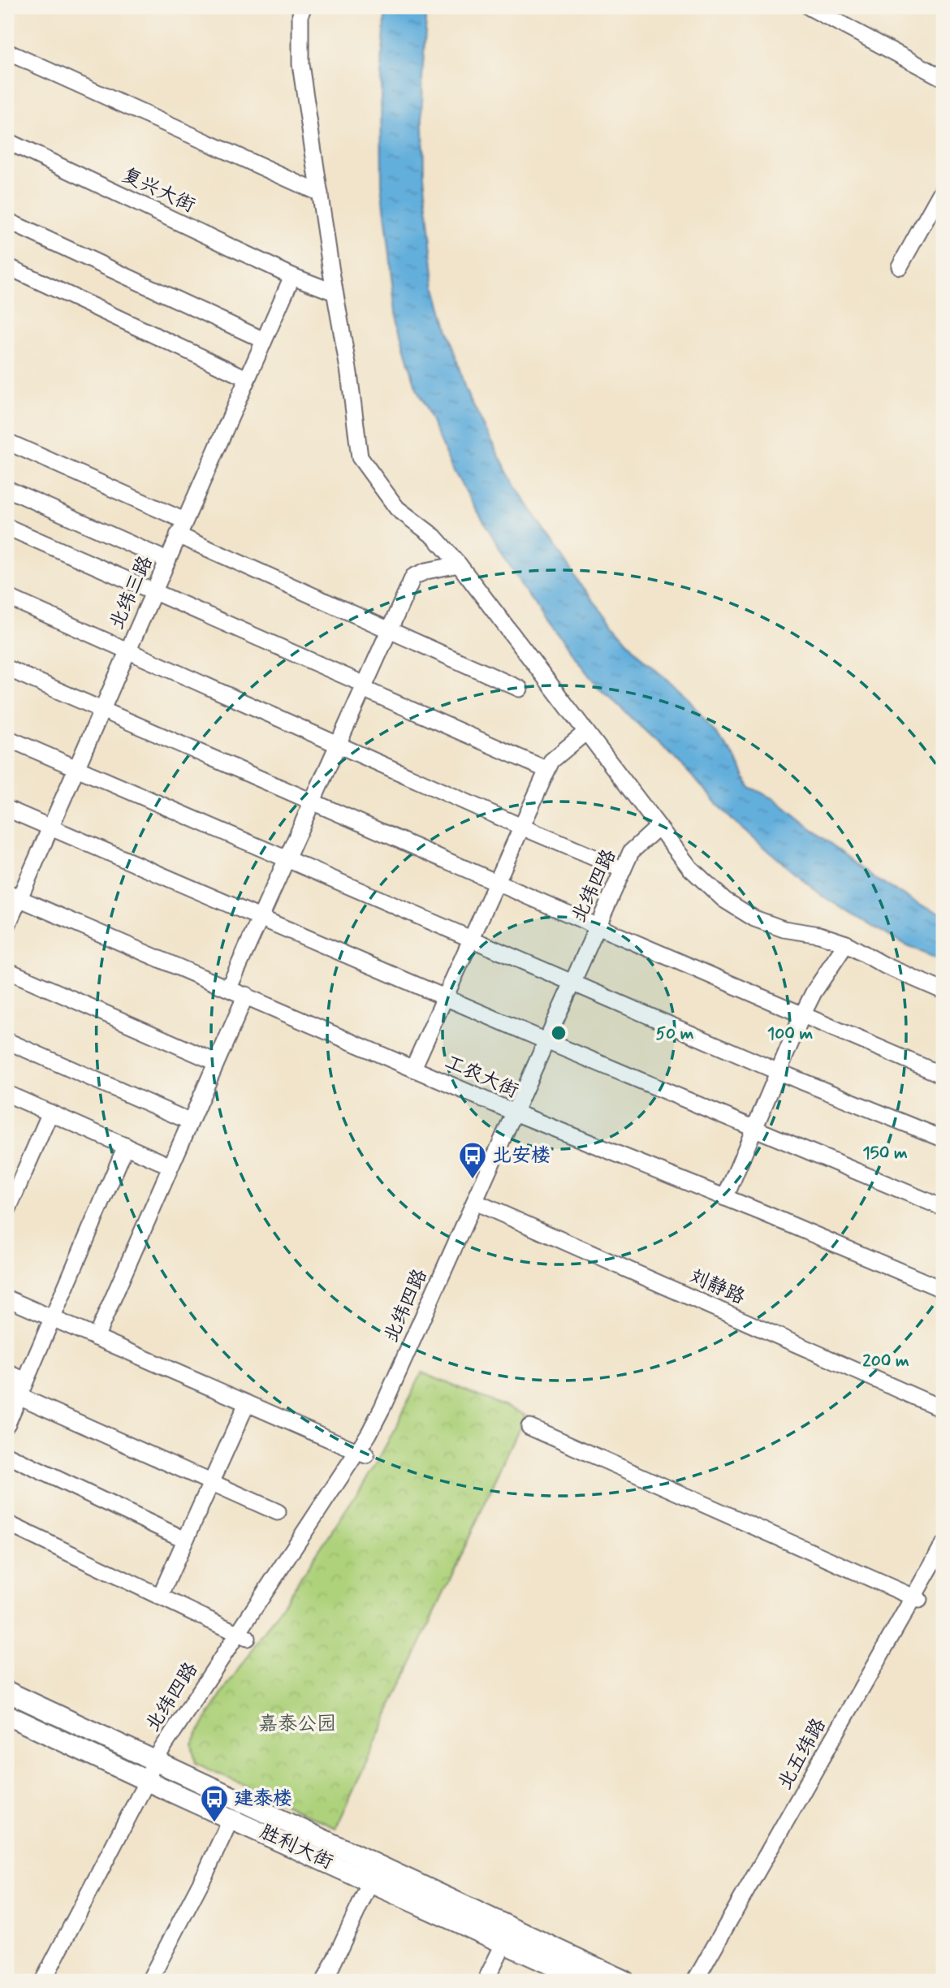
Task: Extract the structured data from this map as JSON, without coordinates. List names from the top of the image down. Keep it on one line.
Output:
{"streets":{"main road":["胜利大街"],"street":["复兴大街","北纬三路","北纬四路","工农大街","刘静路","北五纬路"]},"crossings":[["复兴大街","北纬三路"],["北纬三路","工农大街"],["北纬四路","工农大街"],["北纬四路","刘静路"],["北纬四路","胜利大街"]],"parks":["嘉泰公园"],"places":{"bus stop":["北安楼","建泰楼"]},"rings":["50 m","100 m","150 m","200 m"]}
